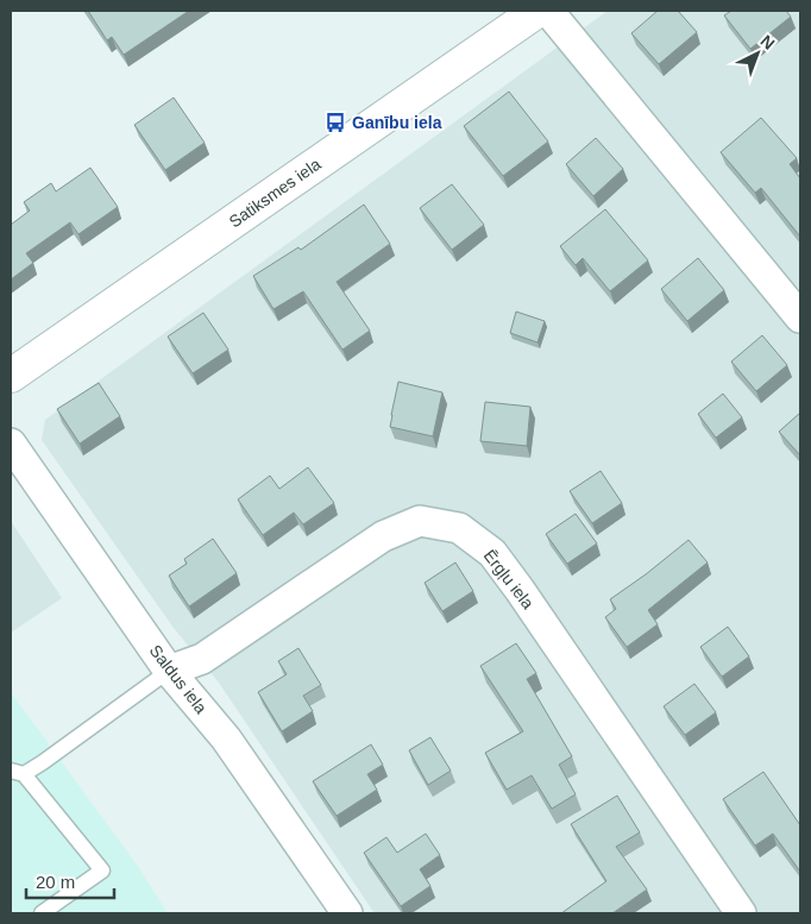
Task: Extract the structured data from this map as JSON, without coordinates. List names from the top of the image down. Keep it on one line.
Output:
{"streets":{"street":["Satiksmes iela","Ērgļu iela","Saldus iela"]},"crossings":[["Ērgļu iela","Saldus iela"]],"places":{"bus stop":["Ganību iela"]},"scale_bar":"20 m","north":"top right"}
